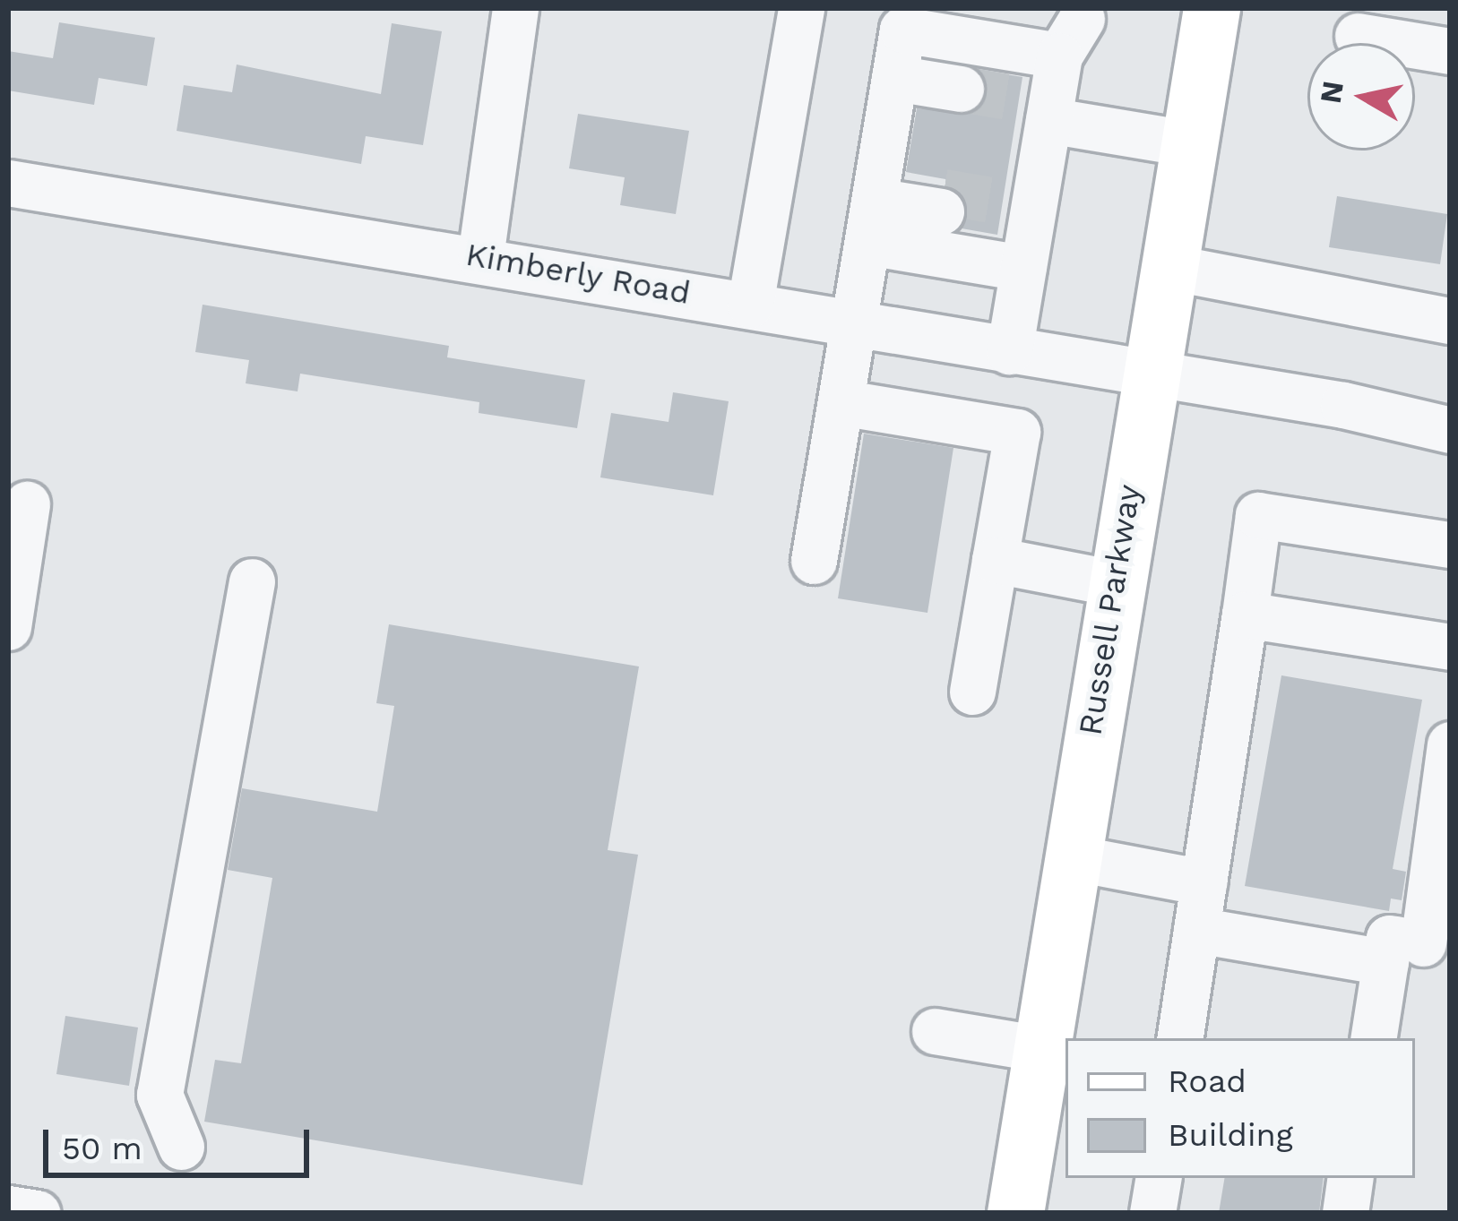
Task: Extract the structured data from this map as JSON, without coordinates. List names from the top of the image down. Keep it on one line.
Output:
{"streets":{"main road":["Russell Parkway"],"street":["Kimberly Road"]},"crossings":[["Kimberly Road","Russell Parkway"]],"legend":["Road","Building"],"scale_bar":"50 m","north":"left"}
